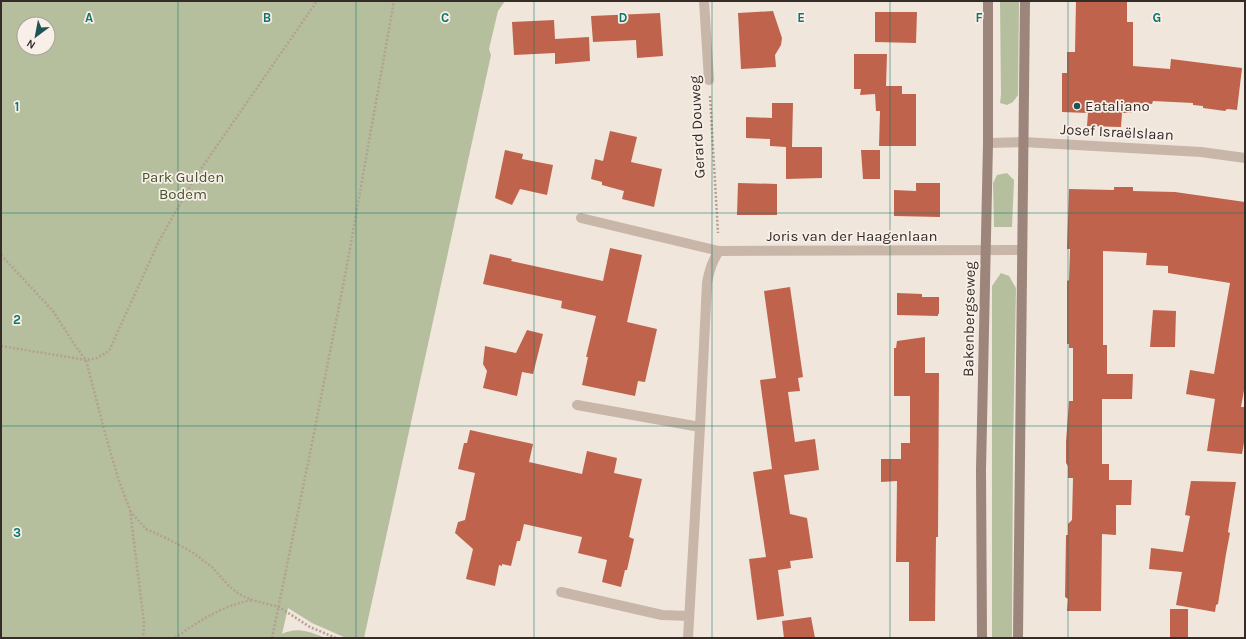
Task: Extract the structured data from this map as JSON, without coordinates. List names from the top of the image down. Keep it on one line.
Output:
{"streets":{"street":["Gerard Douweg","Josef Israëlslaan","Joris van der Haagenlaan","Bakenbergseweg"]},"crossings":[["Gerard Douweg","Joris van der Haagenlaan"],["Josef Israëlslaan","Bakenbergseweg"],["Joris van der Haagenlaan","Bakenbergseweg"]],"parks":["Park Gulden Bodem"],"places":["Eataliano"],"north":"bottom left","grid":{"columns":["A","B","C","D","E","F","G"],"rows":["1","2","3"]}}
